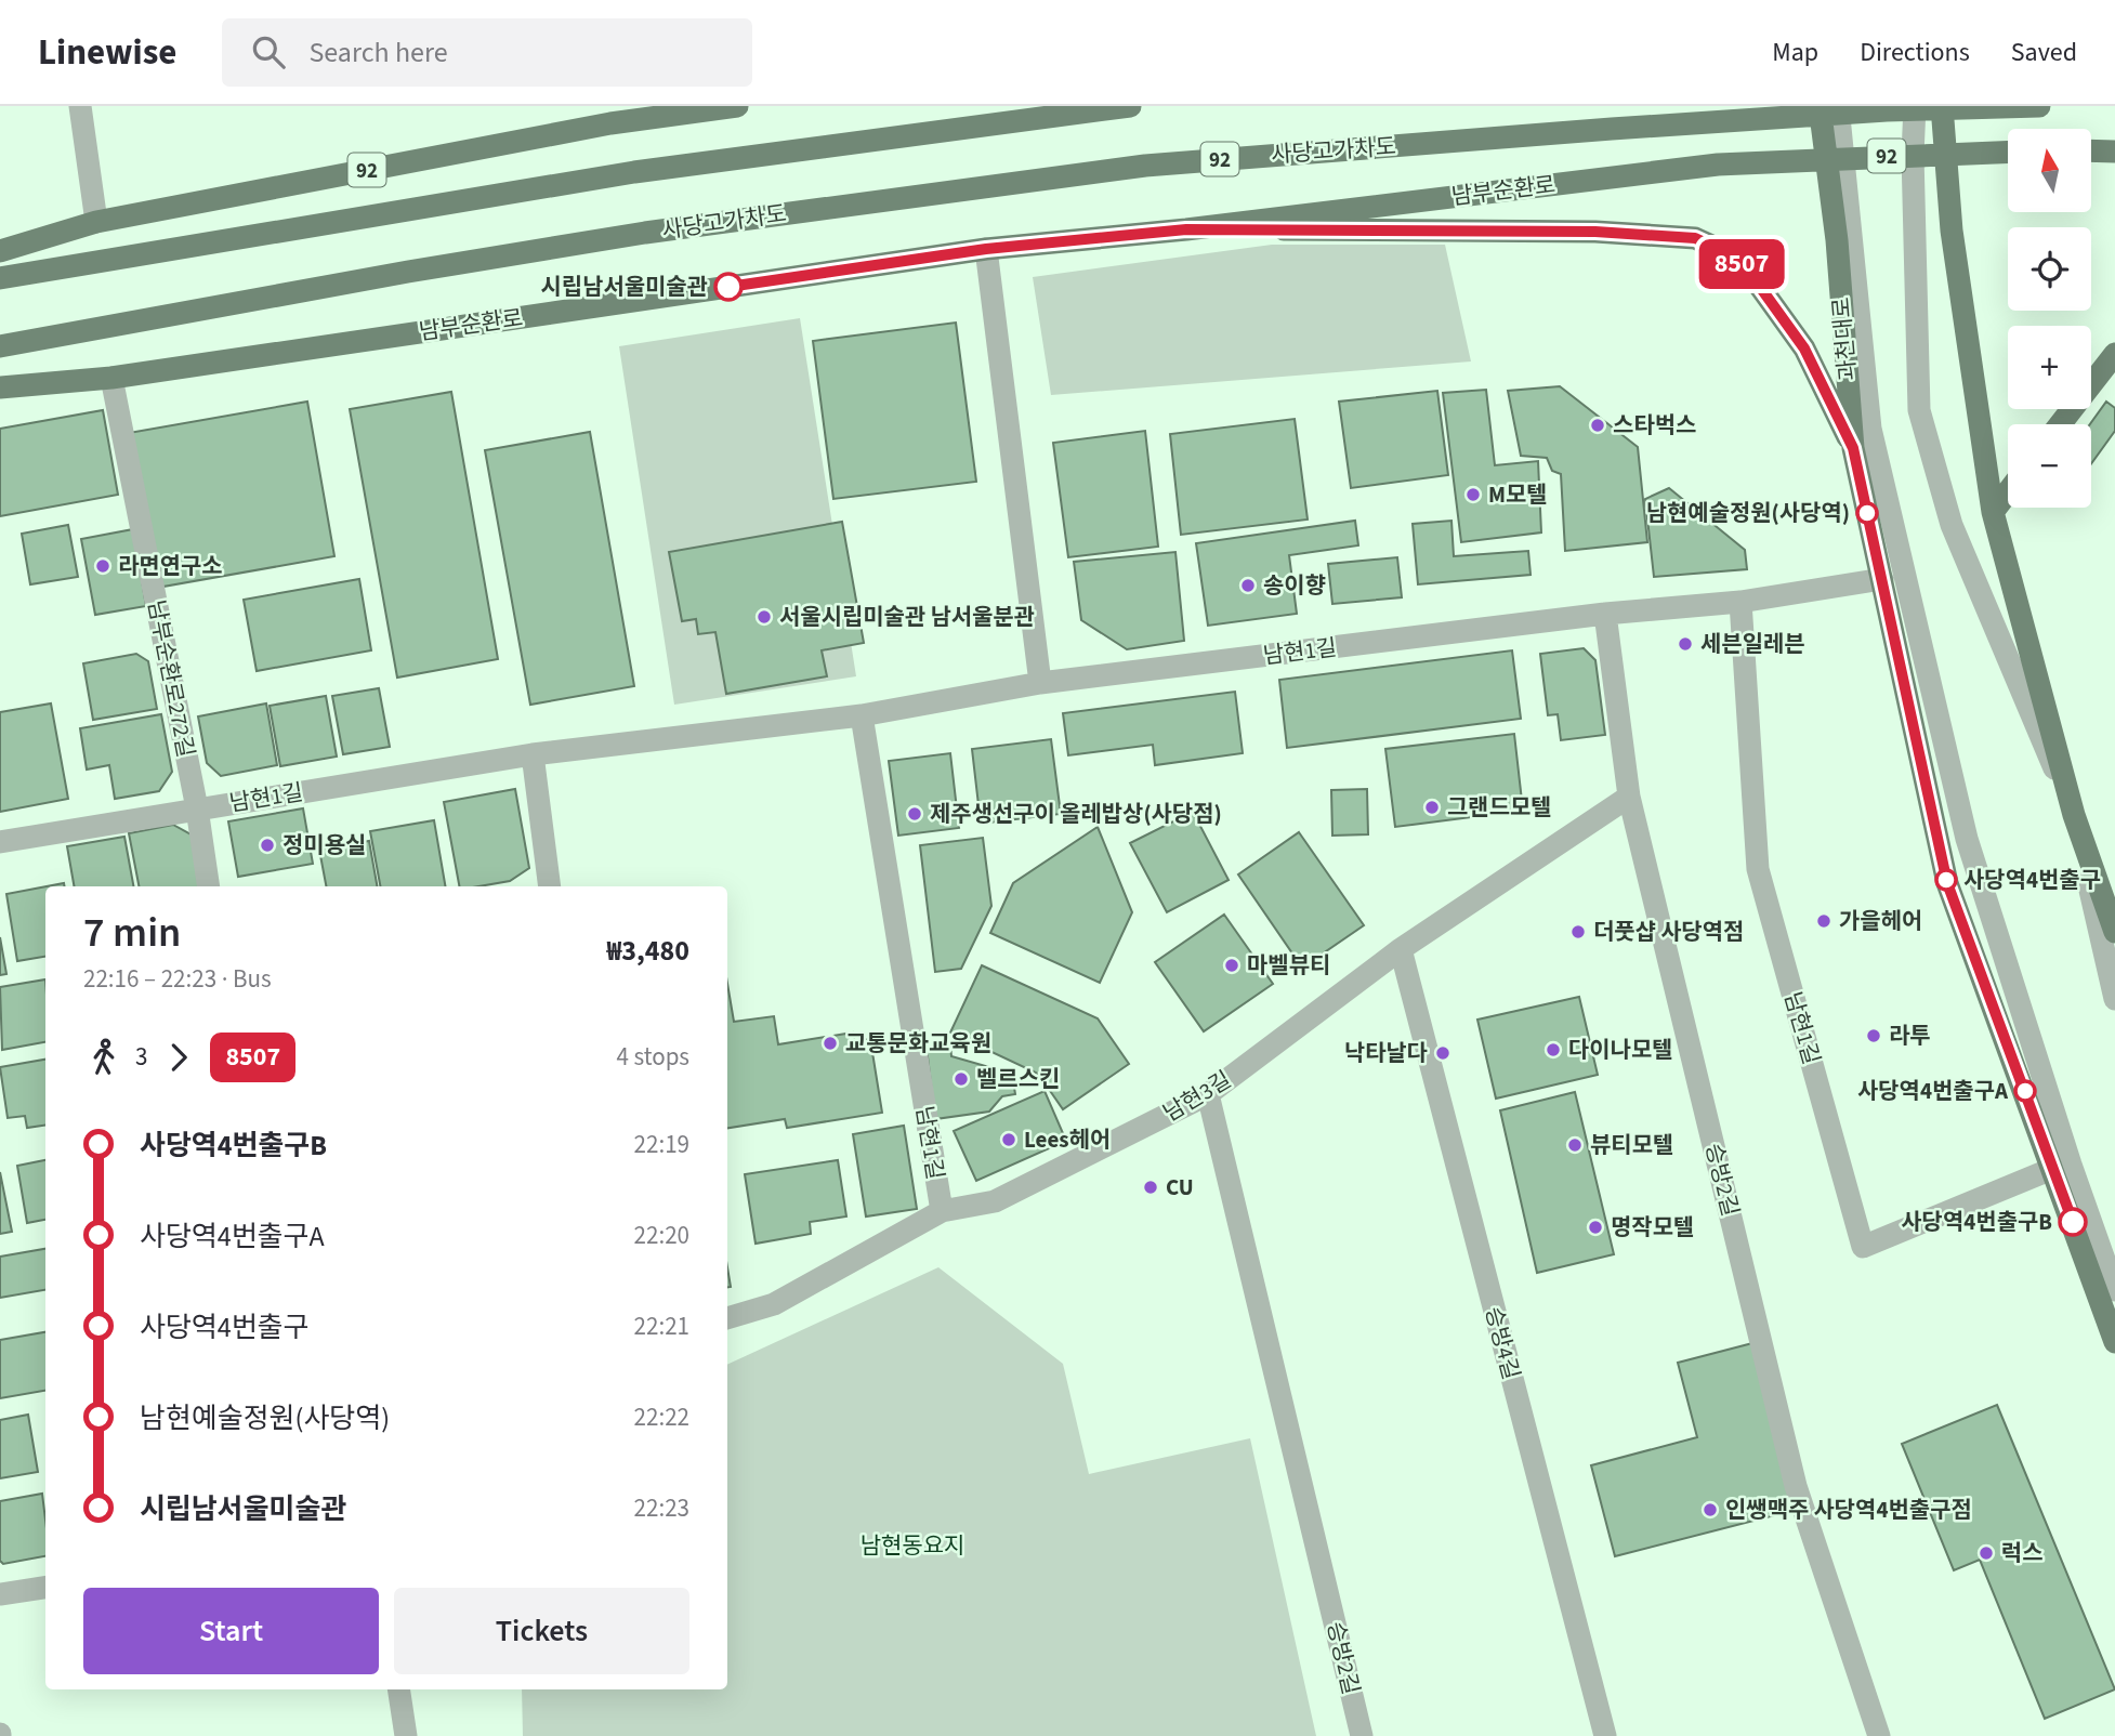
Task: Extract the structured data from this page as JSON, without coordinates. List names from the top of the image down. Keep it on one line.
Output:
{"streets":{"main road":["사당고가차도","92","남부순환로","과천대로"],"street":["남현1길","남부순환로272길","남현3길","승방2길","승방4길"]},"crossings":[["남부순환로","과천대로"],["남부순환로","남부순환로272길"],["과천대로","남현1길"],["남현1길","남부순환로272길"],["남현1길","남현3길"],["남현1길","승방2길"],["남현3길","승방2길"],["남현3길","승방4길"]],"parks":["남현동요지"],"places":["시립남서울미술관","스타벅스","M모텔","남현예술정원(사당역)","라면연구소","송이향","서울시립미술관 남서울분관","세븐일레븐","그랜드모텔","제주생선구이 올레밥상(사당점)","정미용실","사당역4번출구","가을헤어","더풋샵 사당역점","마벨뷰티","라투","교통문화교육원","다이나모텔","낙타날다","벨르스킨","사당역4번출구A","Lees헤어","뷰티모텔","CU","사당역4번출구B","명작모텔","인쌩맥주 사당역4번출구점","럭스"],"lines":["bus line 8507"],"north":"top","page":{"header":"Linewise","search":"Search here","nav":["Map","Directions","Saved"],"on_map":"8507","map_buttons":["+","−"],"heading":["7 min","22:16 – 22:23 · Bus","₩3,480"],"legs":["3","8507","4 stops"],"list":[{"name":"사당역4번출구B","value":"22:19"},{"name":"사당역4번출구A","value":"22:20"},{"name":"사당역4번출구","value":"22:21"},{"name":"남현예술정원(사당역)","value":"22:22"},{"name":"시립남서울미술관","value":"22:23"}],"buttons":["Start","Tickets"]}}
